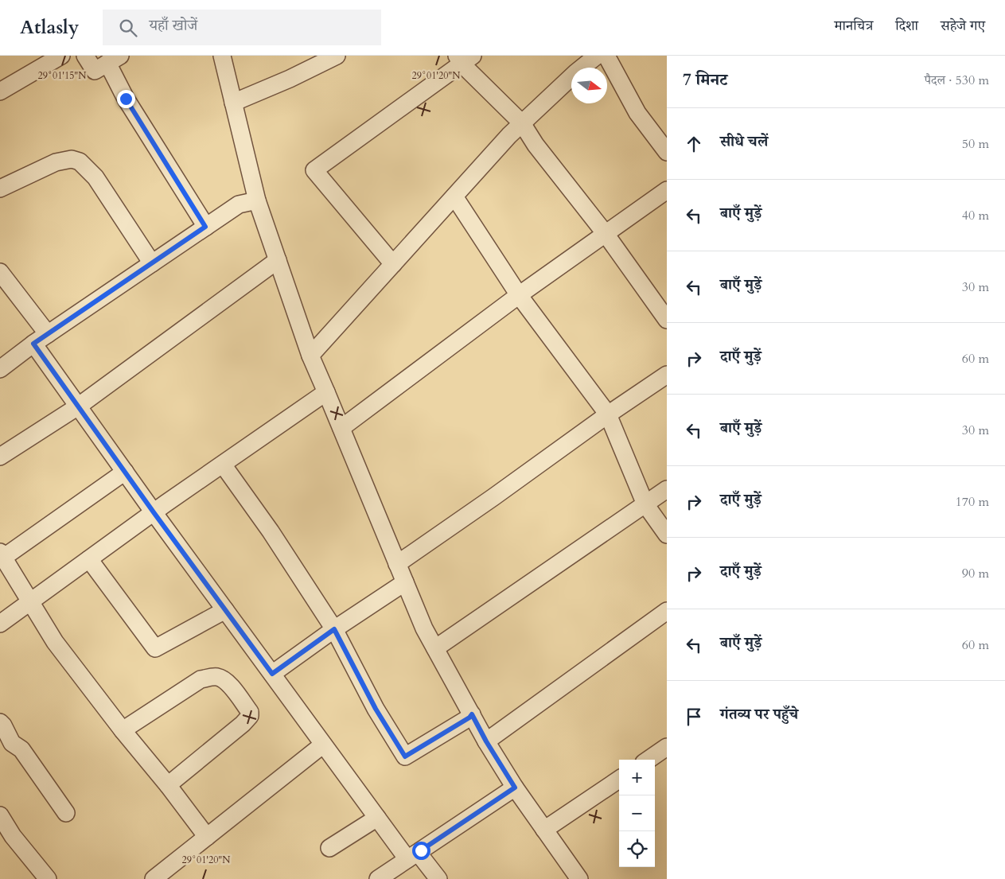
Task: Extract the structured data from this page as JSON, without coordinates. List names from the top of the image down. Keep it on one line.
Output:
{"north":"right","page":{"header":"Atlasly","search":"यहाँ खोजें","nav":["मानचित्र","दिशा","सहेजे गए"],"heading":["7 मिनट","पैदल · 530 m"],"list":[["सीधे चलें","50 m"],["बाएँ मुड़ें","40 m"],["बाएँ मुड़ें","30 m"],["दाएँ मुड़ें","60 m"],["बाएँ मुड़ें","30 m"],["दाएँ मुड़ें","170 m"],["दाएँ मुड़ें","90 m"],["बाएँ मुड़ें","60 m"],"गंतव्य पर पहुँचे"],"map_buttons":["+","−"]},"coordinates":["29°01'15\"N","29°01'20\"N"]}
